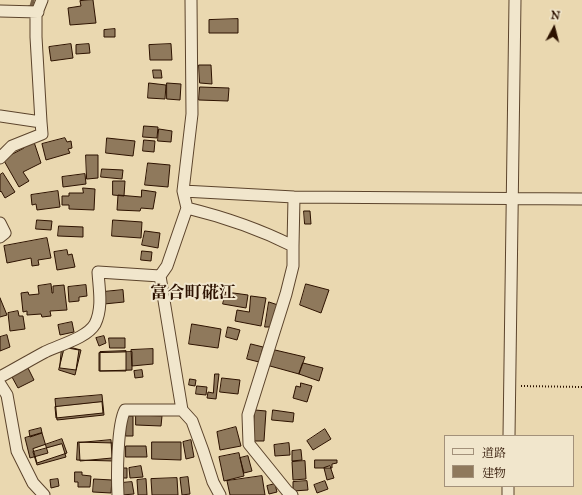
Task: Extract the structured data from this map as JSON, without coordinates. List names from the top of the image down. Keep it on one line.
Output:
{"districts":["富合町硴江"],"legend":["道路","建物"],"north":"top"}
